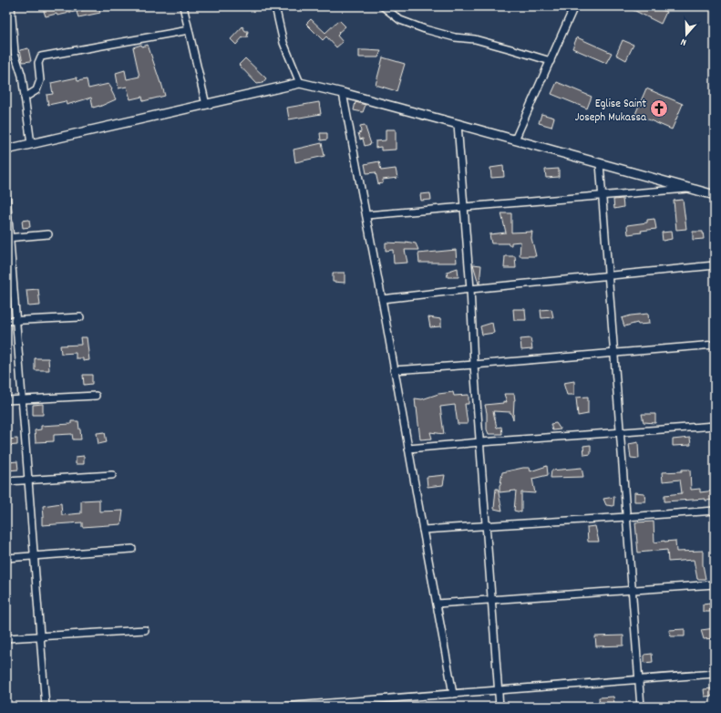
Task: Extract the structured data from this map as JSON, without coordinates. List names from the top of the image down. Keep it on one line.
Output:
{"places":{"church":["Eglise Saint Joseph Mukassa"]},"north":"bottom"}
